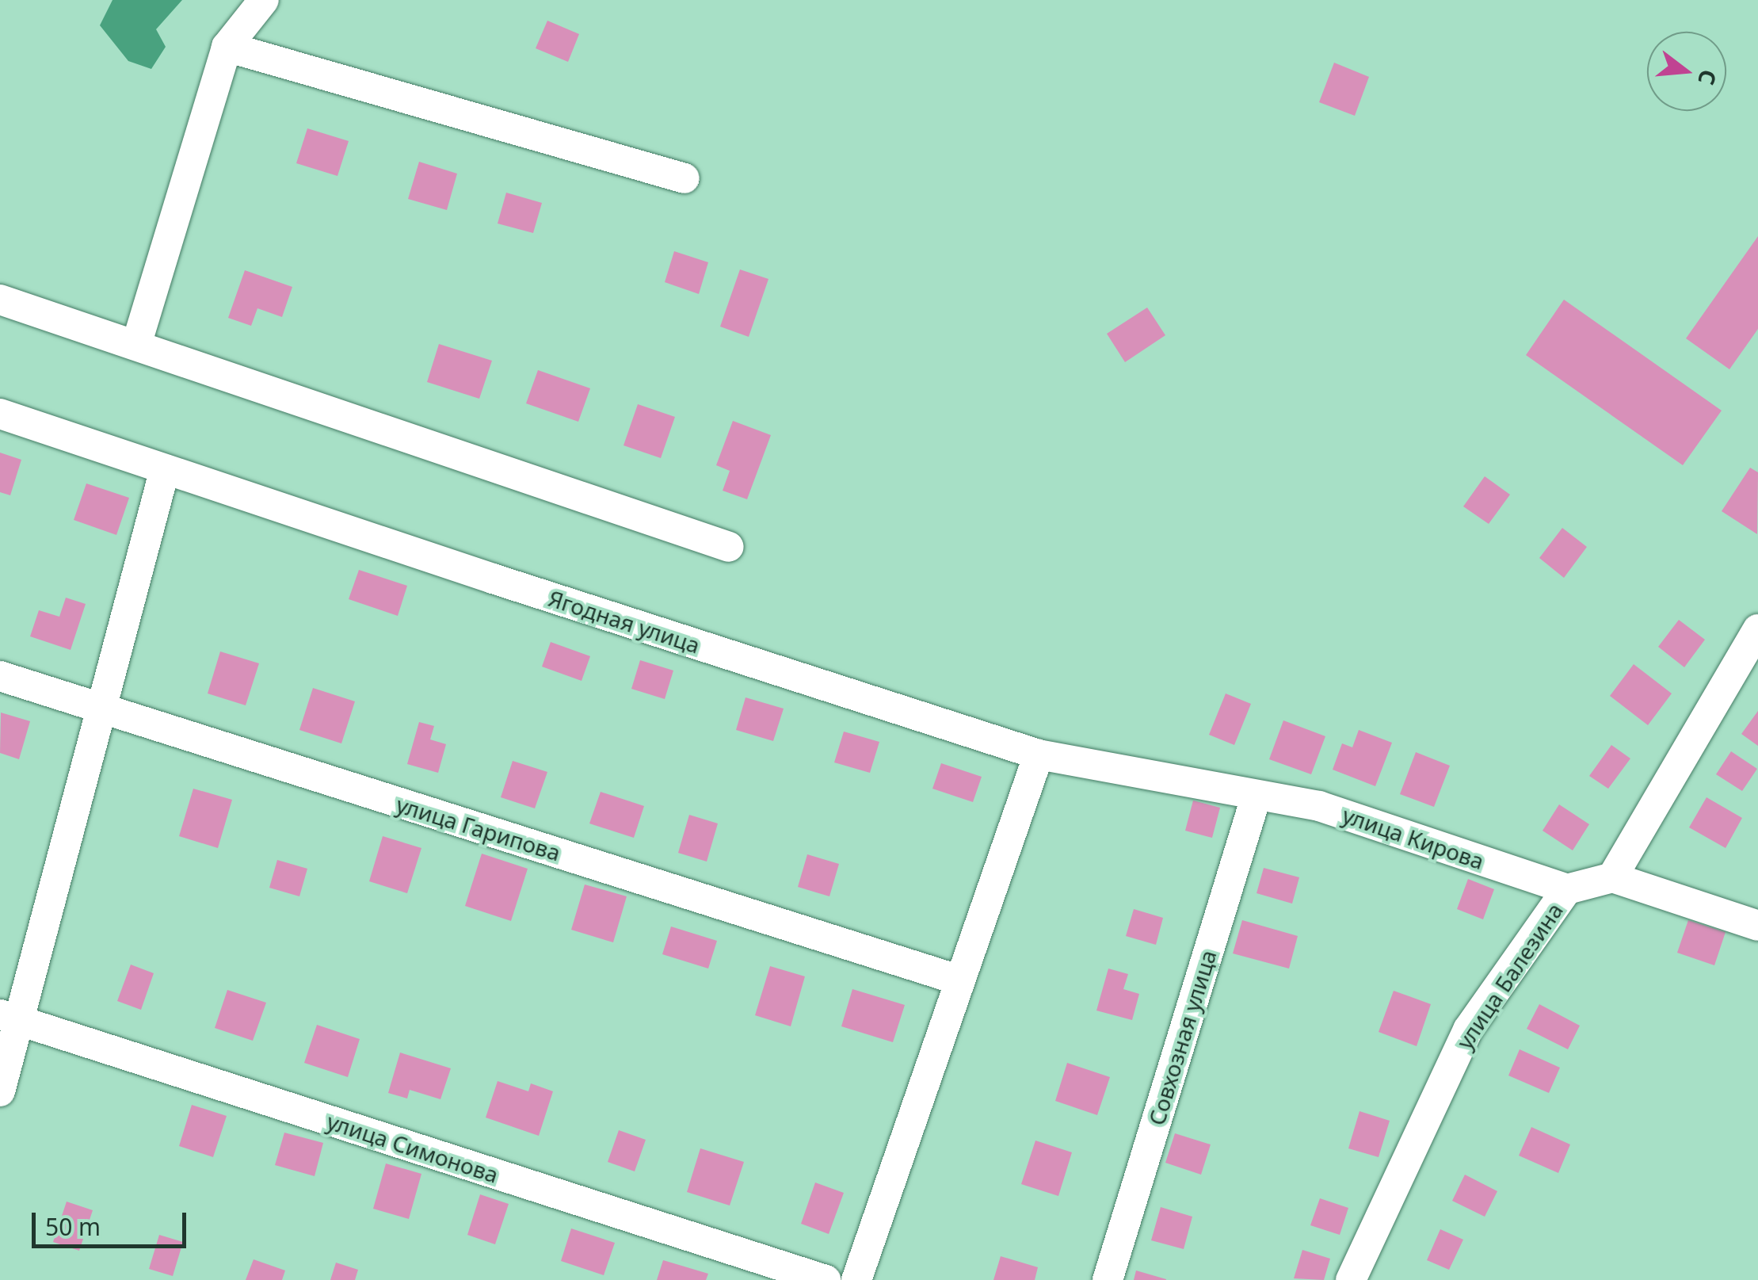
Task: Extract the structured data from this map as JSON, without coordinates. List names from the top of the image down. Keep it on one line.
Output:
{"streets":{"street":["Ягодная улица","улица Гарипова","улица Кирова","улица Балезина","Совхозная улица","улица Симонова"]},"crossings":[["Ягодная улица","улица Кирова"],["Ягодная улица","Совхозная улица"],["улица Кирова","улица Балезина"],["улица Кирова","Совхозная улица"]],"scale_bar":"50 m","north":"right"}
